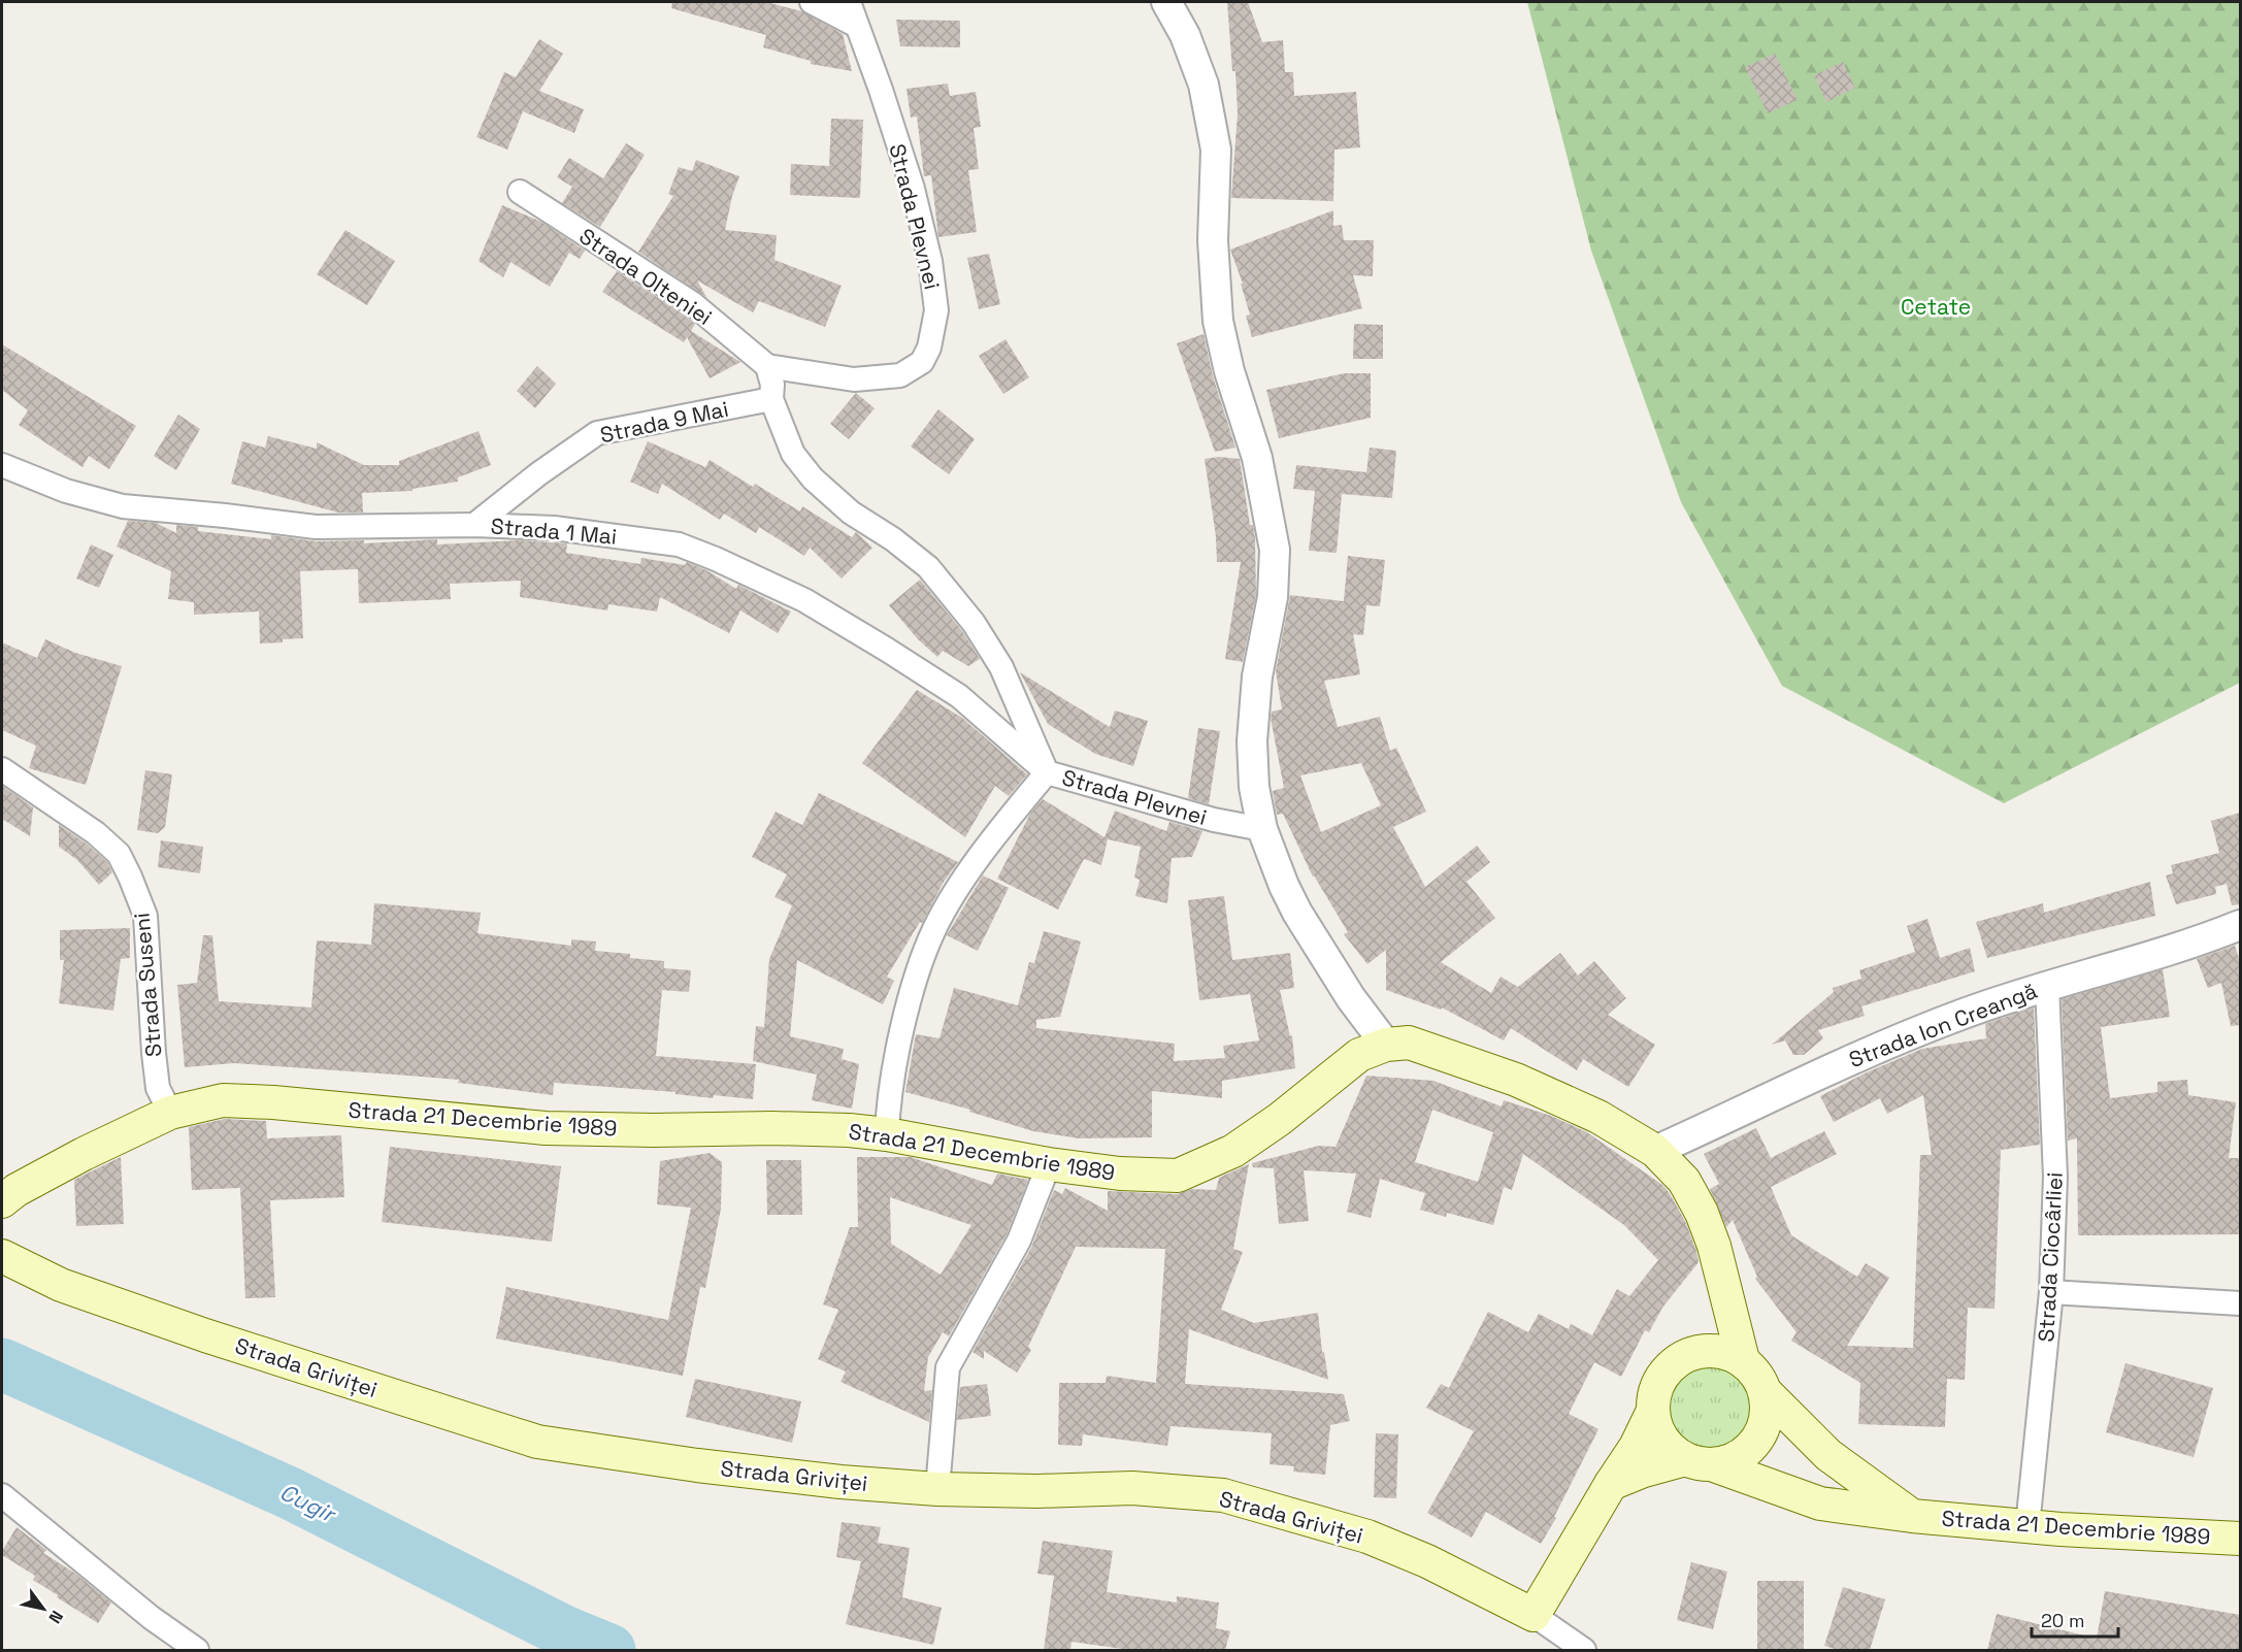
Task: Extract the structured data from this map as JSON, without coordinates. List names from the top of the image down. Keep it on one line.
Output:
{"streets":{"main road":["Strada 21 Decembrie 1989","Strada Griviței"],"street":["Strada Plevnei","Strada Olteniei","Strada 9 Mai","Strada 1 Mai","Strada Suseni","Strada Ion Creangă","Strada Ciocârliei"]},"crossings":[["Strada Plevnei","Strada Olteniei"],["Strada Plevnei","Strada 9 Mai"],["Strada Plevnei","Strada 1 Mai"],["Strada 9 Mai","Strada 1 Mai"],["Strada Suseni","Strada 21 Decembrie 1989"],["Strada Ion Creangă","Strada 21 Decembrie 1989"],["Strada Ion Creangă","Strada Ciocârliei"],["Strada 21 Decembrie 1989","Strada Ciocârliei"]],"water":["Cugir"],"parks":["Cetate"],"scale_bar":"20 m","north":"bottom right"}
